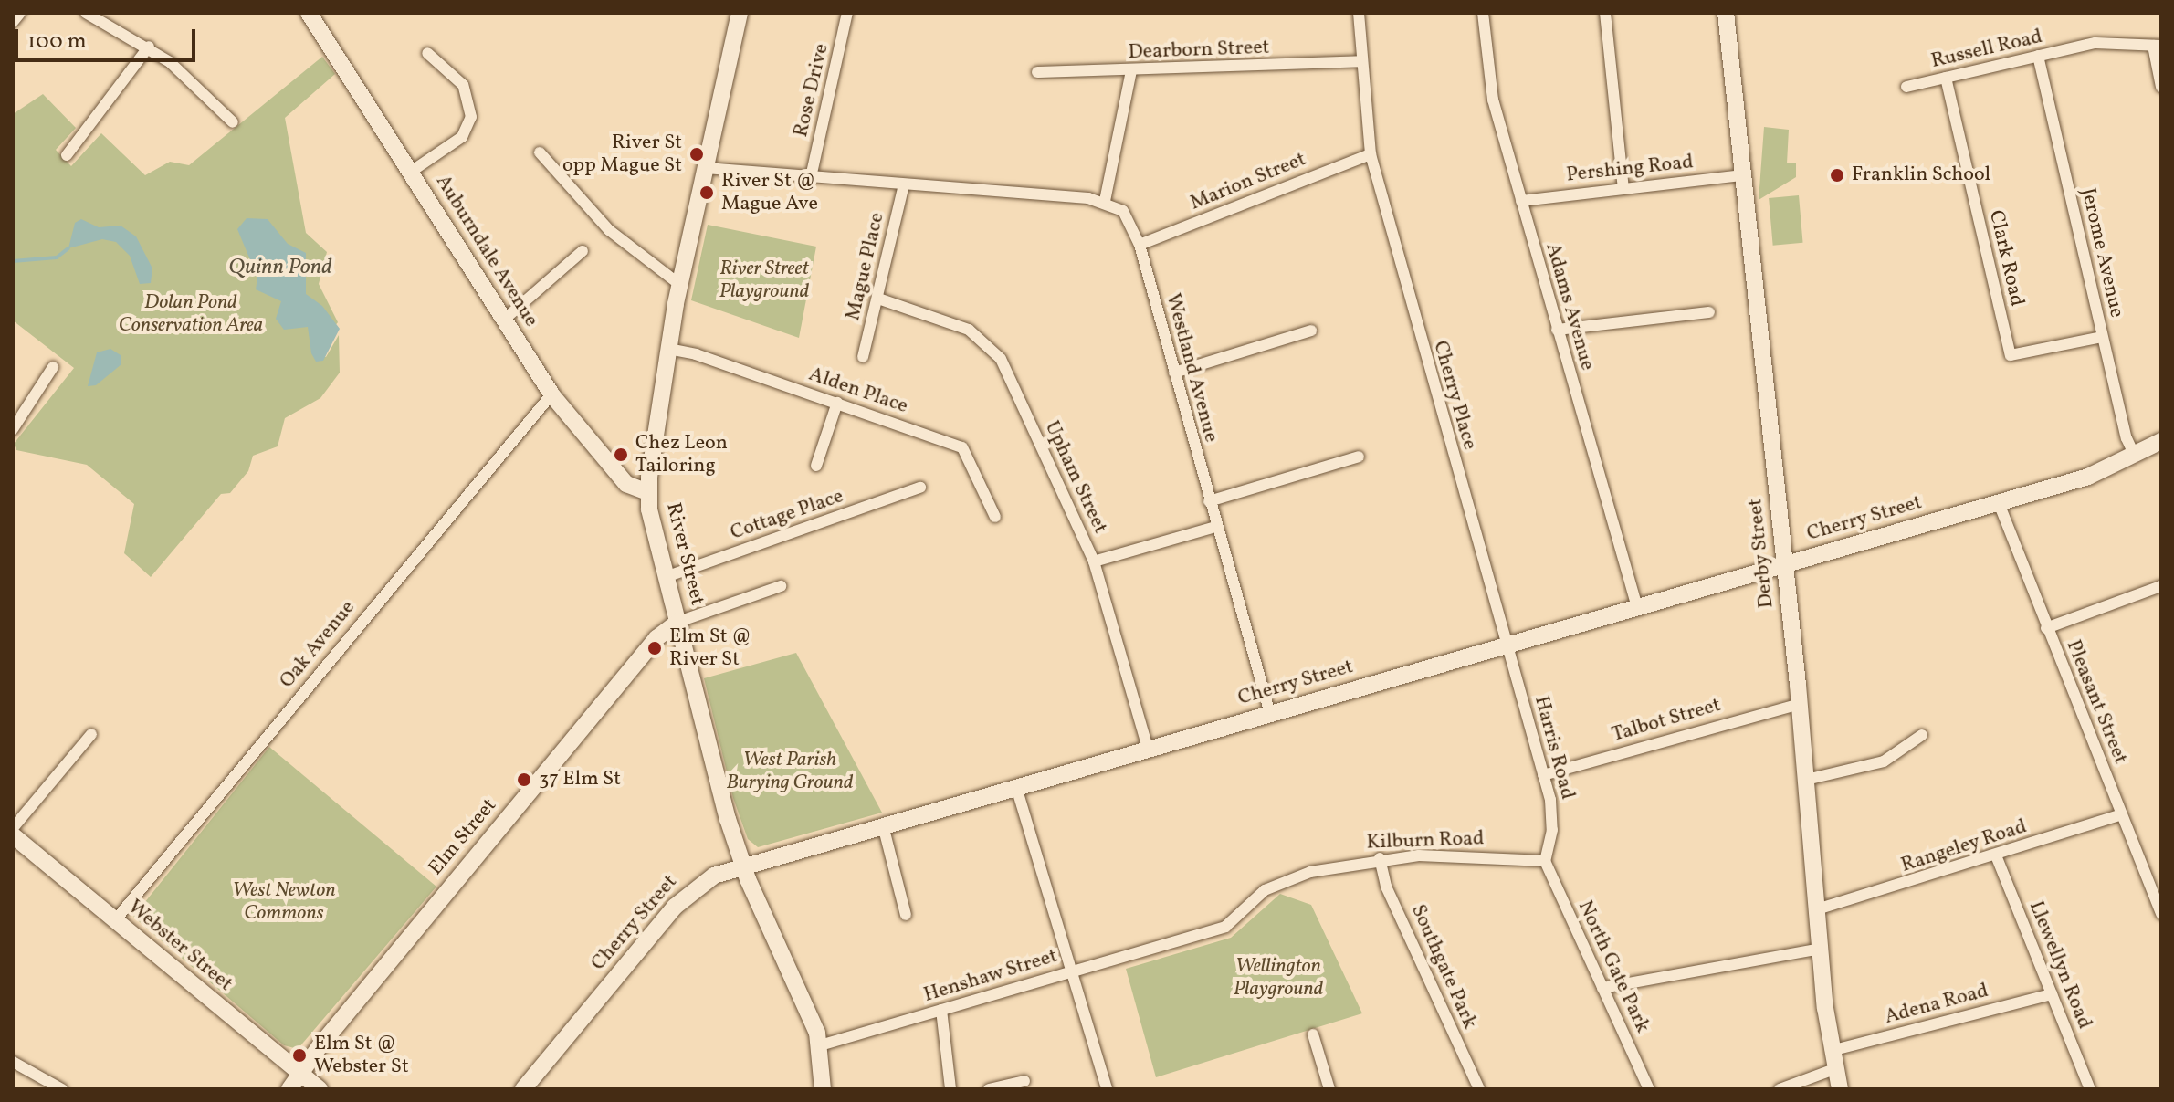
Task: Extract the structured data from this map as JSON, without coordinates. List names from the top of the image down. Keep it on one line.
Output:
{"streets":{"street":["Russell Road","Dearborn Street","Rose Drive","Pershing Road","Marion Street","Auburndale Avenue","Jerome Avenue","Clark Road","Mague Place","Adams Avenue","Westland Avenue","Alden Place","Cherry Place","Upham Street","Cottage Place","Cherry Street","Derby Street","River Street","Oak Avenue","Pleasant Street","Talbot Street","Harris Road","Elm Street","Kilburn Road","Rangeley Road","Webster Street","Llewellyn Road","Southgate Park","North Gate Park","Henshaw Street","Adena Road"]},"crossings":[["Russell Road","Jerome Avenue"],["Russell Road","Clark Road"],["Dearborn Street","Cherry Place"],["Pershing Road","Adams Avenue"],["Pershing Road","Derby Street"],["Marion Street","Westland Avenue"],["Marion Street","Cherry Place"],["Auburndale Avenue","River Street"],["Auburndale Avenue","Oak Avenue"],["Jerome Avenue","Clark Road"],["Jerome Avenue","Cherry Street"],["Mague Place","Upham Street"],["Adams Avenue","Cherry Street"],["Westland Avenue","Cherry Street"],["Alden Place","River Street"],["Cherry Place","Cherry Street"],["Cherry Place","Harris Road"],["Upham Street","Cherry Street"],["Cottage Place","River Street"],["Cherry Street","Derby Street"],["Cherry Street","River Street"],["Cherry Street","Pleasant Street"],["Cherry Street","Harris Road"],["Cherry Street","Henshaw Street"],["Derby Street","Talbot Street"],["Derby Street","Rangeley Road"],["Derby Street","Adena Road"],["River Street","Elm Street"],["River Street","Henshaw Street"],["Oak Avenue","Webster Street"],["Pleasant Street","Rangeley Road"],["Talbot Street","Harris Road"],["Harris Road","Kilburn Road"],["Harris Road","North Gate Park"],["Elm Street","Webster Street"],["Kilburn Road","Southgate Park"],["Kilburn Road","North Gate Park"],["Kilburn Road","Henshaw Street"],["Rangeley Road","Llewellyn Road"],["Llewellyn Road","Adena Road"]],"water":["Quinn Pond"],"parks":["River Street Playground","Dolan Pond Conservation Area","West Parish Burying Ground","West Newton Commons","Wellington Playground"],"places":["River St opp Mague St","Franklin School","River St @ Mague Ave","Chez Leon Tailoring","Elm St @ River St","37 Elm St","Elm St @ Webster St"],"scale_bar":"100 m"}
